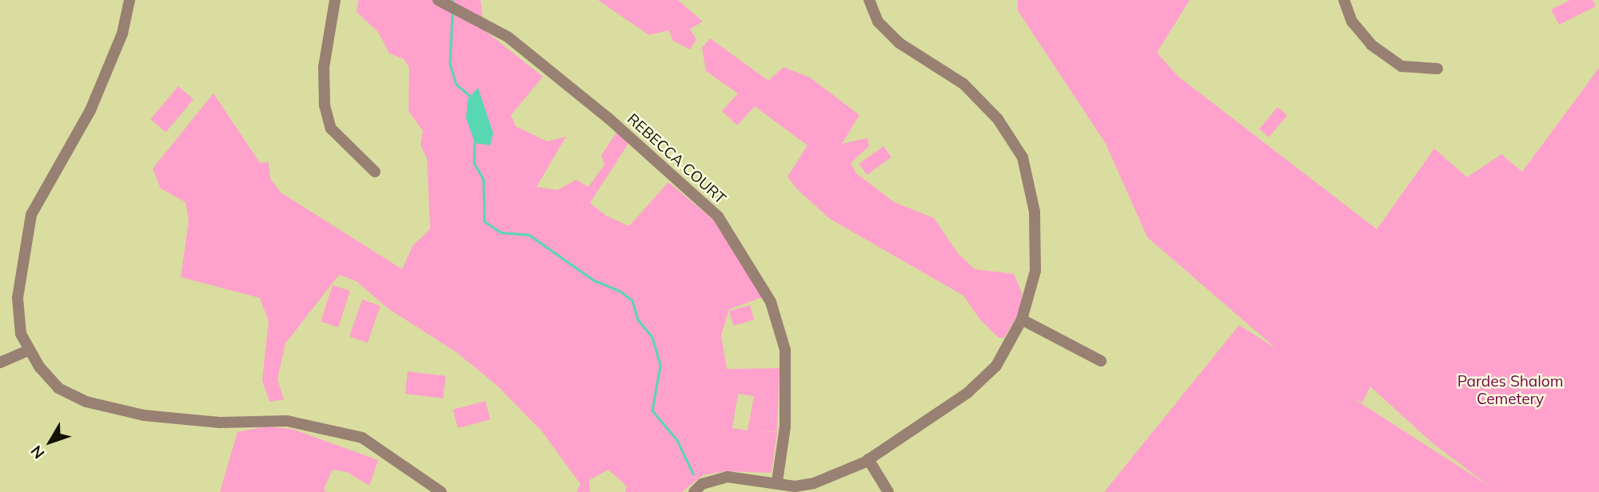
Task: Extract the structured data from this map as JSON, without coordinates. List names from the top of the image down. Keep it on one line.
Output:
{"streets":{"street":["REBECCA COURT"]},"parks":["Pardes Shalom Cemetery"],"north":"bottom left"}
